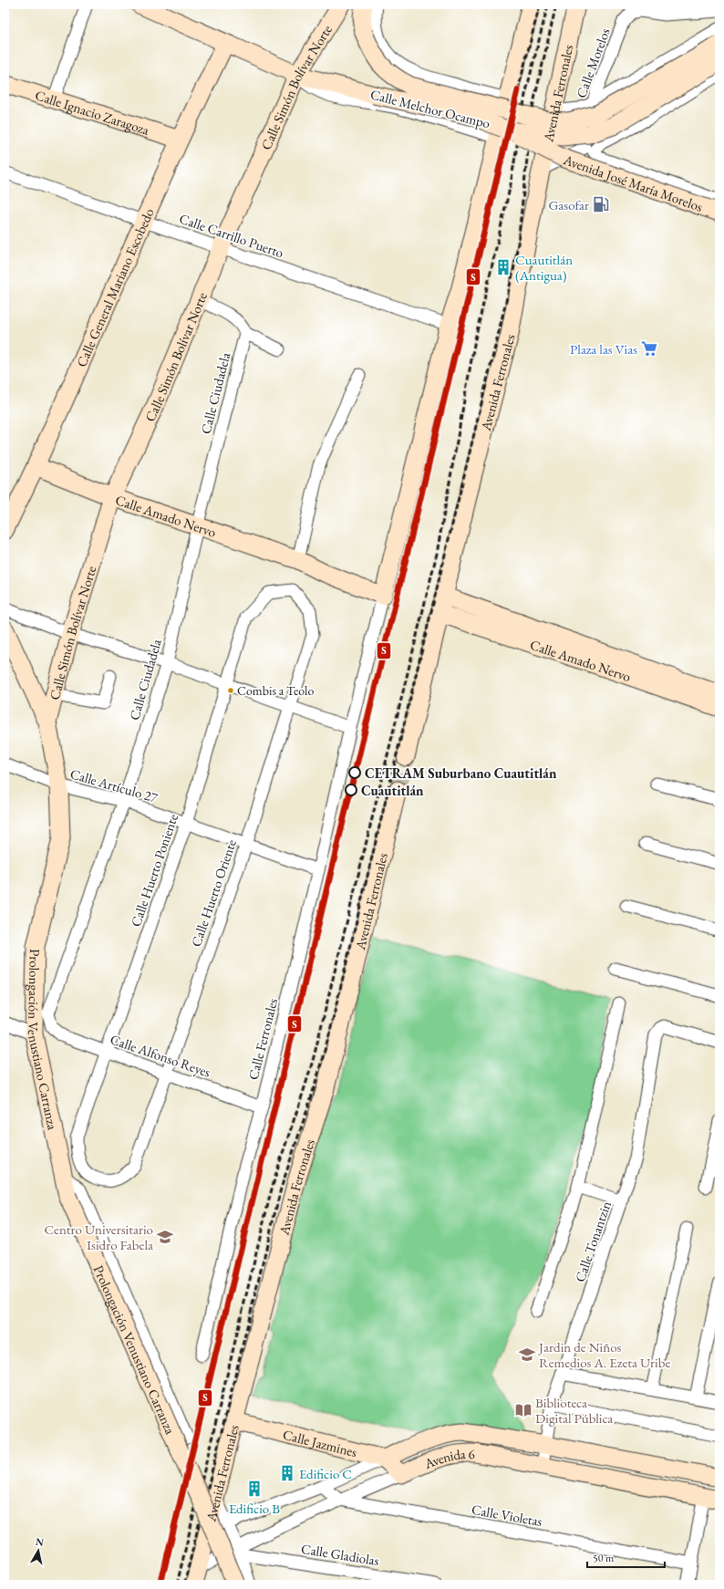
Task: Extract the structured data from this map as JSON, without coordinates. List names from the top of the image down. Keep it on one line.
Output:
{"streets":{"main road":["Calle Simón Bolívar Norte","Avenida Ferronales","Calle Melchor Ocampo","Calle Ignacio Zaragoza","Avenida José María Morelos","Calle General Mariano Escobedo","Calle Amado Nervo","Prolongación Venustiano Carranza","Calle Jazmines","Avenida 6"],"street":["Calle Morelos","Calle Carrillo Puerto","Calle Ciudadela","Calle Artículo 27","Calle Huerto Poniente","Calle Huerto Oriente","Calle Ferronales","Calle Alfonso Reyes","Calle Tonantzin","Calle Violetas","Calle Gladiolas"]},"crossings":[["Calle Morelos","Avenida Ferronales"],["Calle Simón Bolívar Norte","Calle Melchor Ocampo"],["Calle Simón Bolívar Norte","Calle Carrillo Puerto"],["Calle Simón Bolívar Norte","Calle Amado Nervo"],["Calle Simón Bolívar Norte","Prolongación Venustiano Carranza"],["Avenida Ferronales","Calle Amado Nervo"],["Avenida Ferronales","Prolongación Venustiano Carranza"],["Avenida Ferronales","Calle Jazmines"],["Avenida Ferronales","Avenida 6"],["Calle Melchor Ocampo","Avenida José María Morelos"],["Calle Melchor Ocampo","Calle General Mariano Escobedo"],["Calle Ignacio Zaragoza","Calle General Mariano Escobedo"],["Calle Carrillo Puerto","Calle General Mariano Escobedo"],["Calle General Mariano Escobedo","Calle Amado Nervo"],["Calle Ciudadela","Calle Amado Nervo"],["Calle Ciudadela","Calle Artículo 27"],["Calle Ciudadela","Calle Alfonso Reyes"],["Calle Artículo 27","Calle Huerto Poniente"],["Calle Artículo 27","Calle Huerto Oriente"],["Calle Artículo 27","Prolongación Venustiano Carranza"],["Calle Artículo 27","Calle Ferronales"],["Calle Huerto Poniente","Calle Huerto Oriente"],["Calle Huerto Poniente","Calle Alfonso Reyes"],["Calle Huerto Oriente","Calle Alfonso Reyes"],["Calle Ferronales","Calle Alfonso Reyes"],["Calle Tonantzin","Avenida 6"],["Calle Jazmines","Avenida 6"],["Avenida 6","Calle Violetas"],["Avenida 6","Calle Gladiolas"]],"places":{"fuel station":["Gasofar"],"building":["Cuautitlán (Antigua)","Edificio C","Edificio B"],"supermarket":["Plaza las Vias"],"other":["Combis a Teolo","CETRAM Suburbano Cuautitlán","Cuautitlán"],"school or university":["Centro Universitario Isidro Fabela","Jardin de Niños Remedios A. Ezeta Uribe"],"library":["Biblioteca Digital Pública"]},"lines":["transit line S"],"scale_bar":"50 m","north":"top"}
